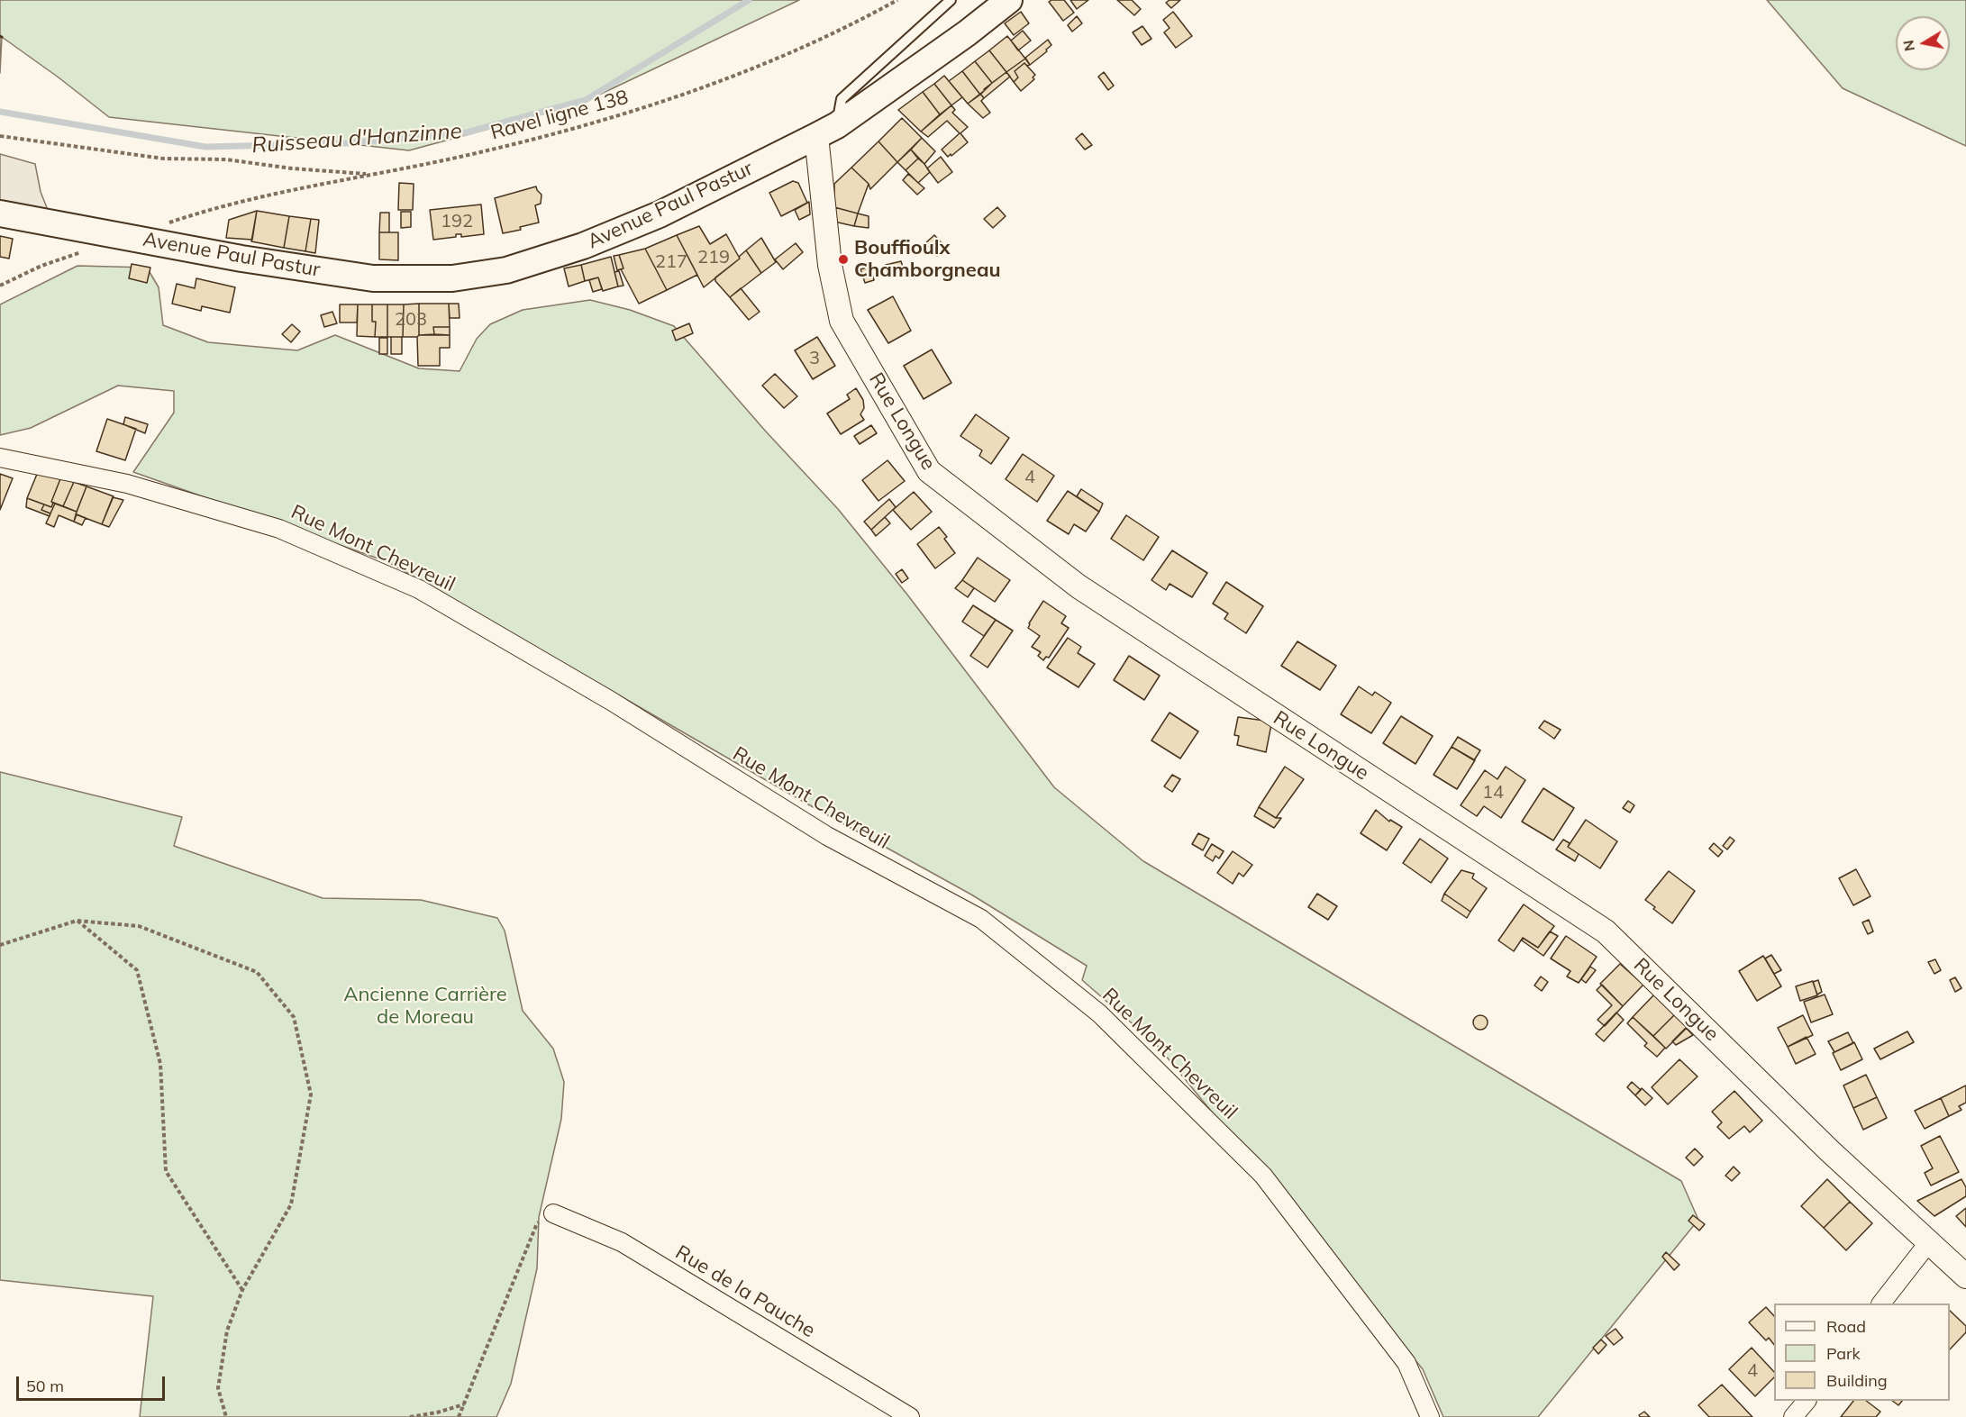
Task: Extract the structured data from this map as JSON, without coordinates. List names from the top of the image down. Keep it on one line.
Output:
{"streets":{"main road":["Avenue Paul Pastur"],"street":["Rue Longue","Rue Mont Chevreuil","Rue de la Pauche"],"path":["Ravel ligne 138"]},"crossings":[["Avenue Paul Pastur","Rue Longue"]],"water":["Ruisseau d'Hanzinne"],"parks":["Ancienne Carrière de Moreau"],"places":["Bouffioulx Chamborgneau"],"house_numbers":["192","219","217","203","3","4","14","4"],"legend":["Road","Park","Building"],"scale_bar":"50 m","north":"left"}
